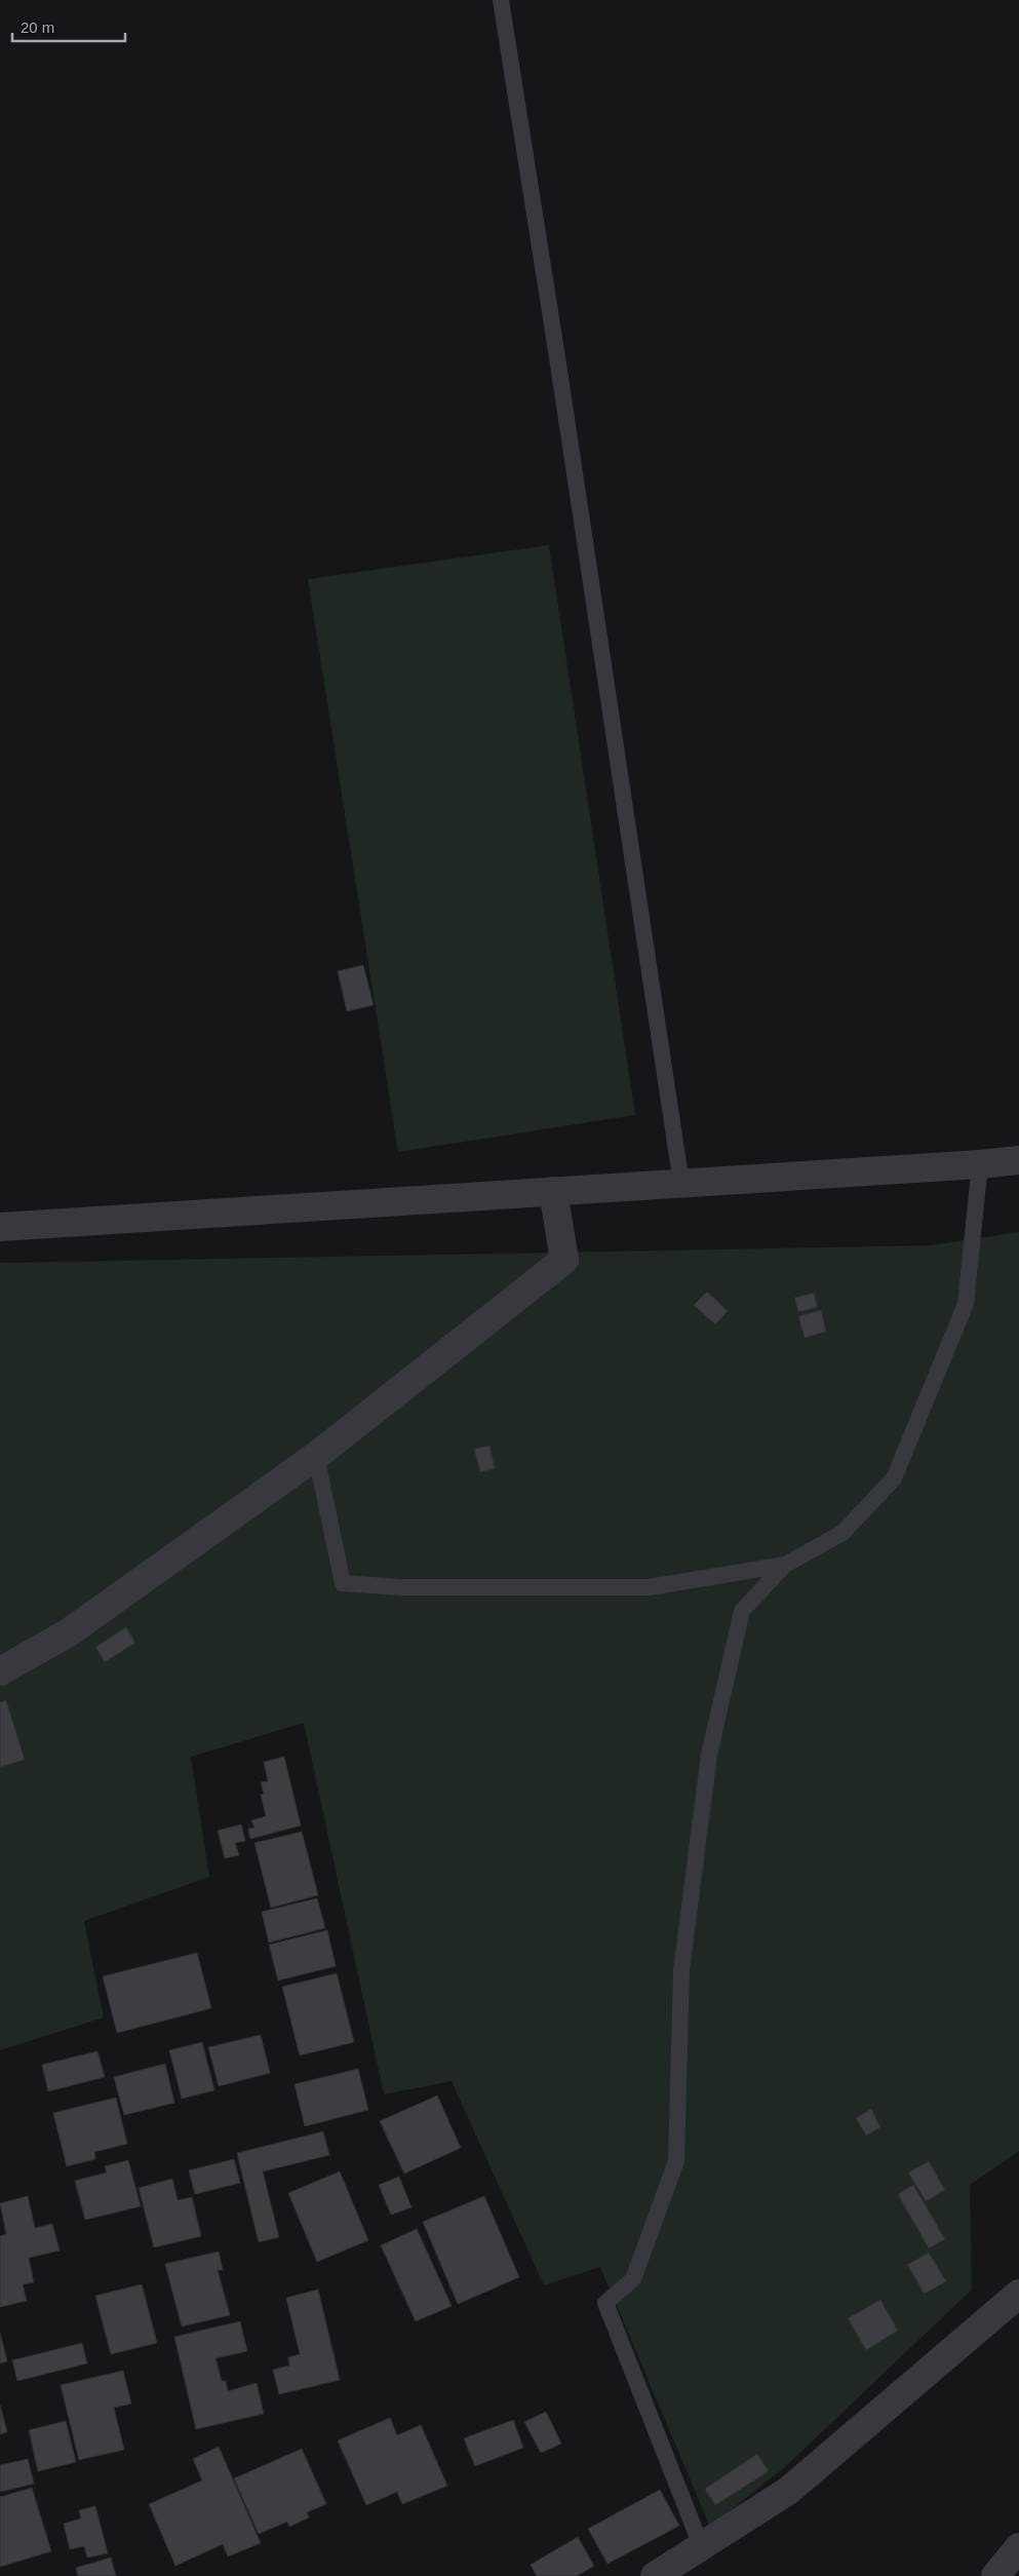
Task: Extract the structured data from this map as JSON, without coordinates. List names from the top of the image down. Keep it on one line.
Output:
{"scale_bar":"20 m"}
